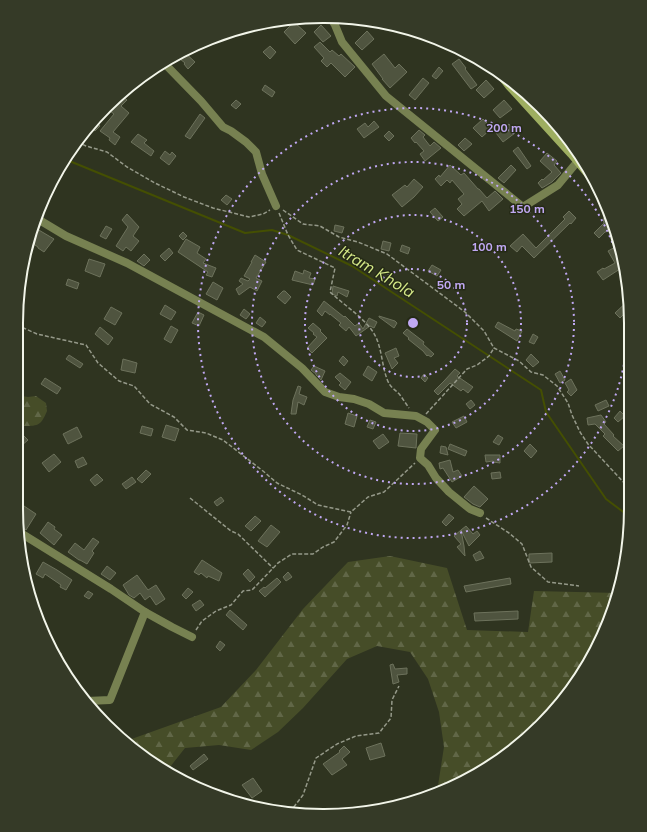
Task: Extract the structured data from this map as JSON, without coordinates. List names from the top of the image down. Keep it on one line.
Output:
{"water":["Itram Khola"],"rings":["200 m","150 m","100 m","50 m"]}
